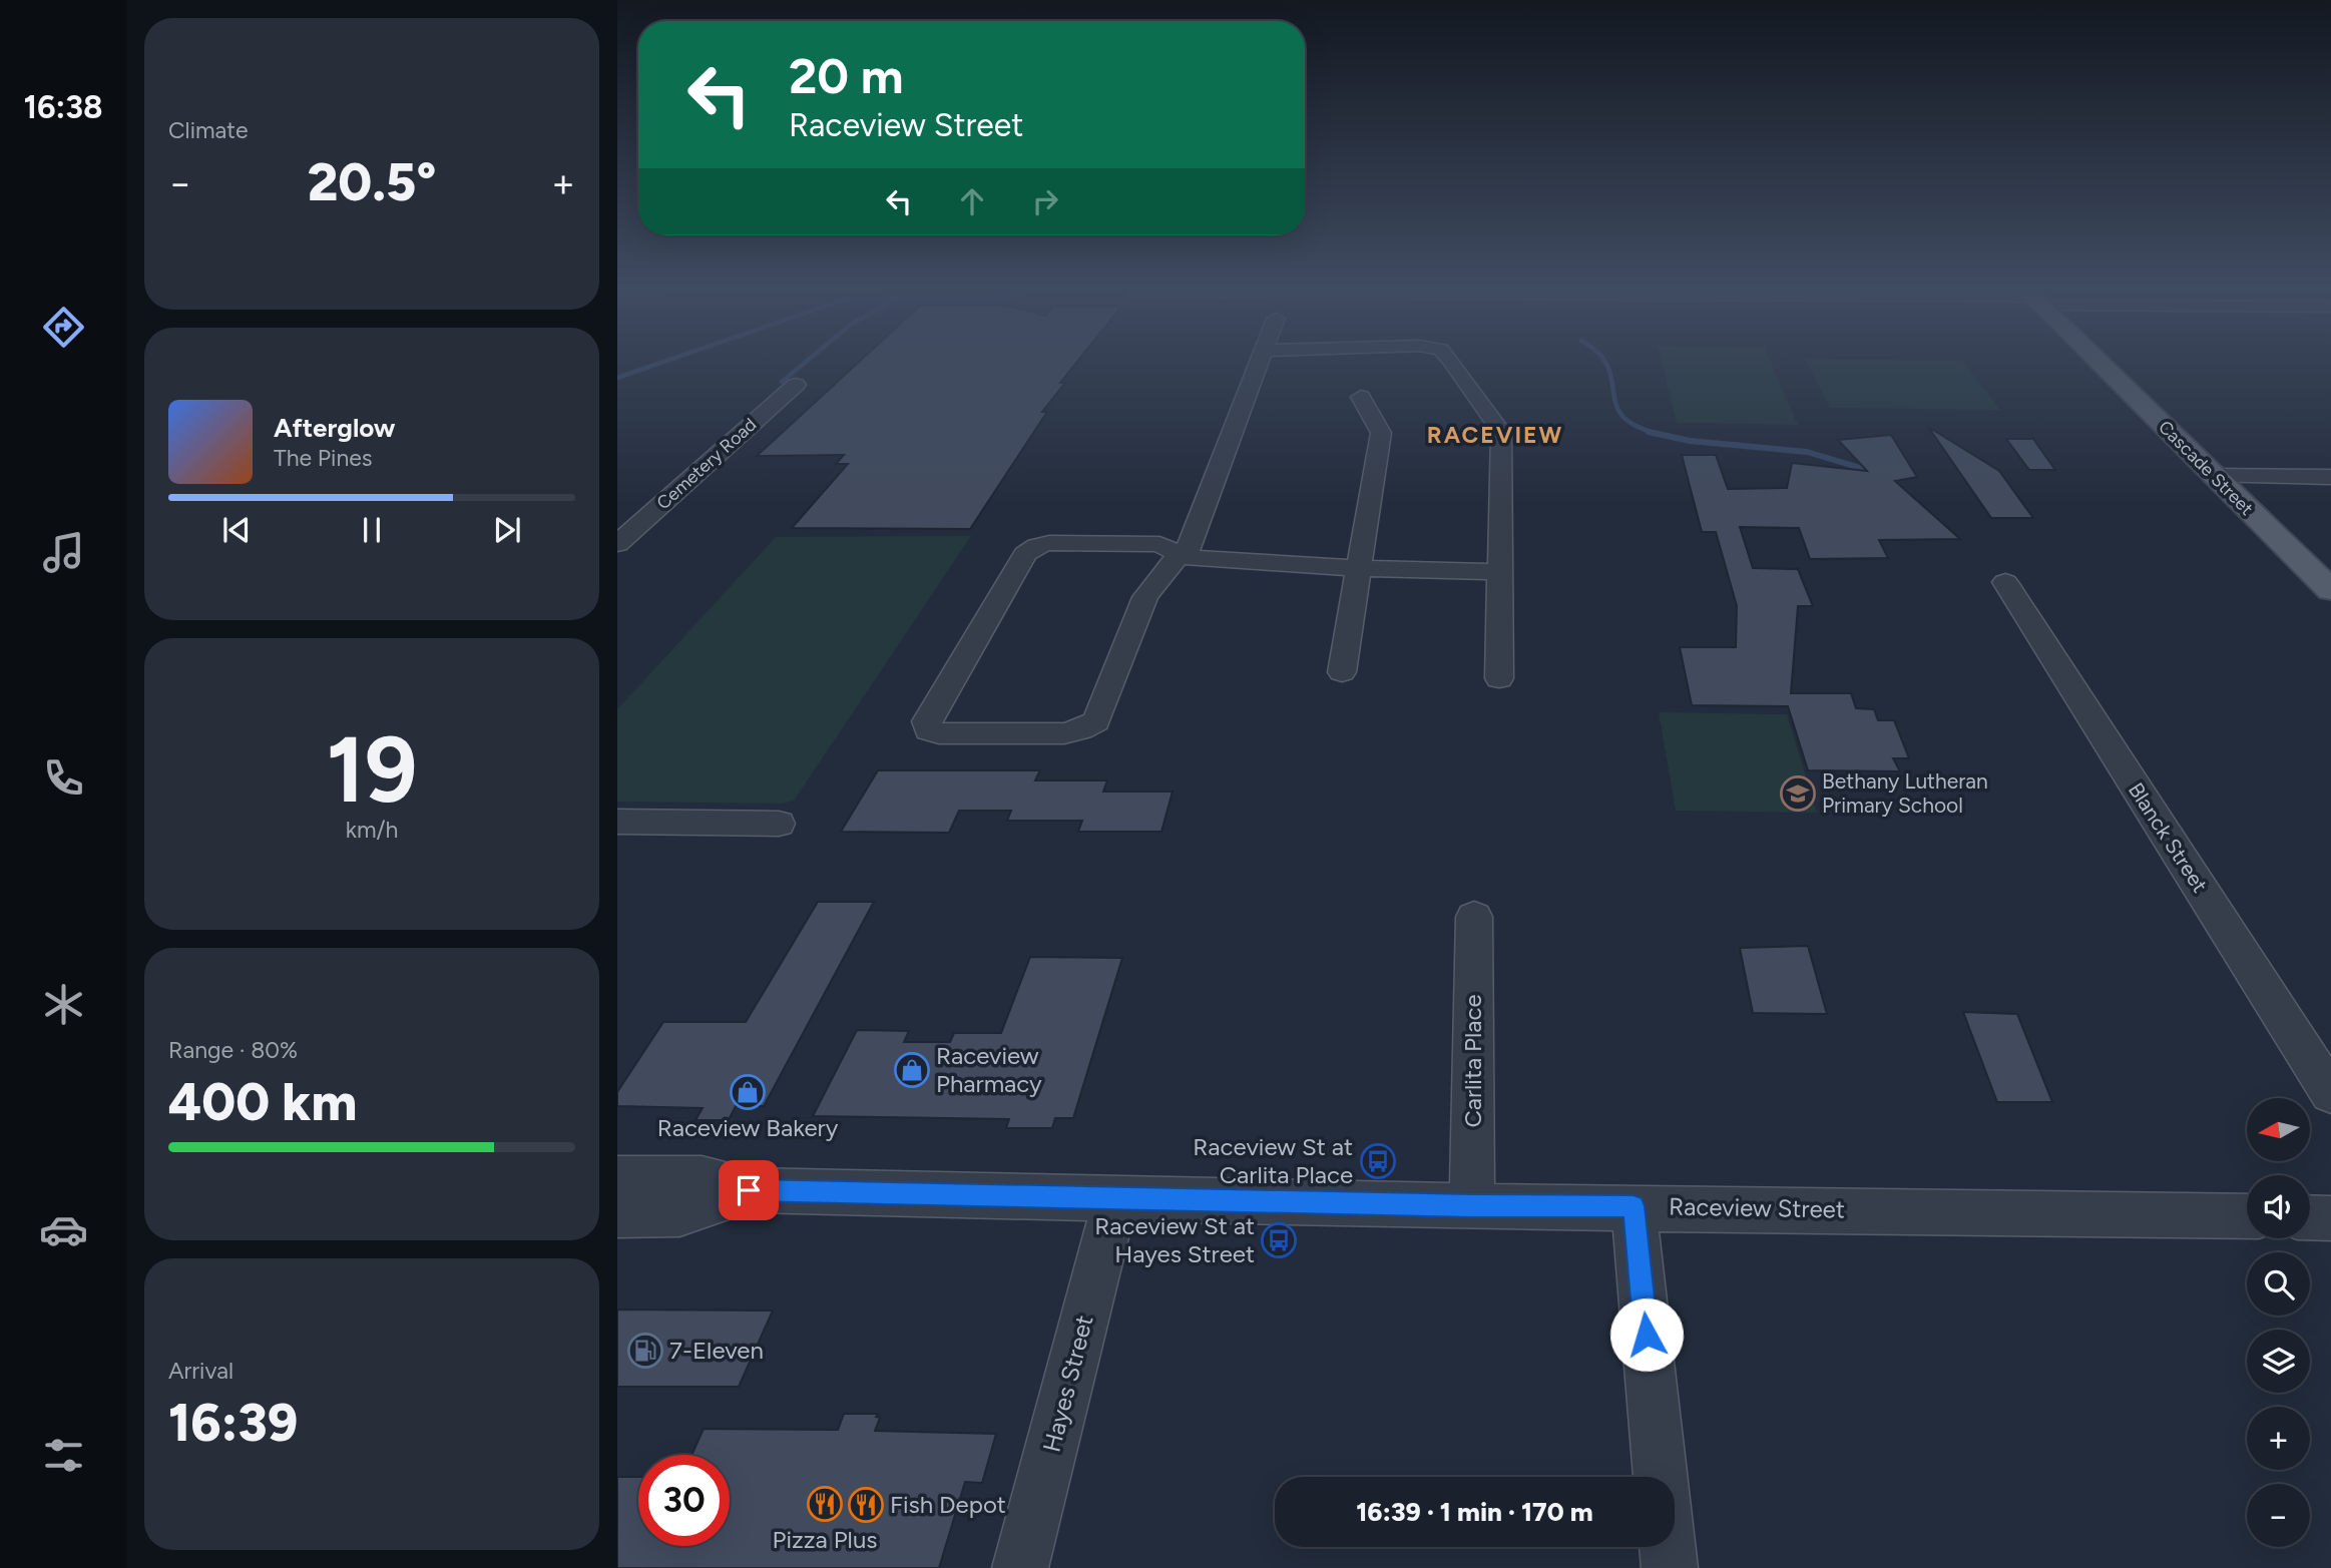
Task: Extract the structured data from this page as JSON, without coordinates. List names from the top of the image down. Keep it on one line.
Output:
{"streets":{"main road":["Cascade Street"],"street":["Cemetery Road","Blanck Street","Carlita Place","Raceview Street","Hayes Street"]},"crossings":[["Carlita Place","Raceview Street"],["Raceview Street","Hayes Street"]],"districts":["RACEVIEW"],"places":{"school or university":["Bethany Lutheran Primary School"],"shop":["Raceview Pharmacy","Raceview Bakery"],"bus stop":["Raceview St at Carlita Place","Raceview St at Hayes Street"],"fuel station":["7-Eleven"],"restaurant":["Pizza Plus","Fish Depot"]},"north":"left","page":{"tabs":"16:38","tile":["Climate",["19","km/h"],["Range · 80%","400 km"],["Arrival","16:39"]],"turn":["20 m","Raceview Street"],"heat":["−","20.5°","+"],"song":["Afterglow","The Pines"],"map_buttons":["+","−"],"limit":"30","trip":"16:39 · 1 min · 170 m"}}
